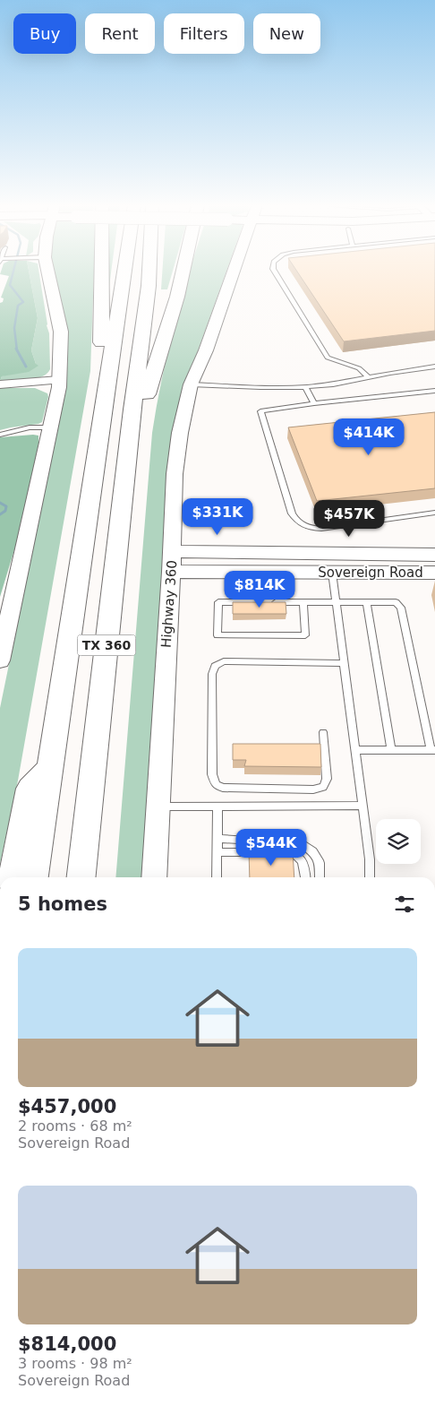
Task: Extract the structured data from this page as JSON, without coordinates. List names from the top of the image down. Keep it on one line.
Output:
{"streets":{"highway":["TX 360"],"main road":["Sovereign Road","Highway 360"]},"crossings":[["Sovereign Road","Highway 360"]],"page":{"chip":["Buy","Rent","Filters","New"],"price":["$414K","$331K","$457K","$814K","$544K"],"heading":"5 homes","list":[{"name":"$457,000","note":"2 rooms · 68 m² · Sovereign Road"},{"name":"$814,000","note":"3 rooms · 98 m² · Sovereign Road"}]}}
